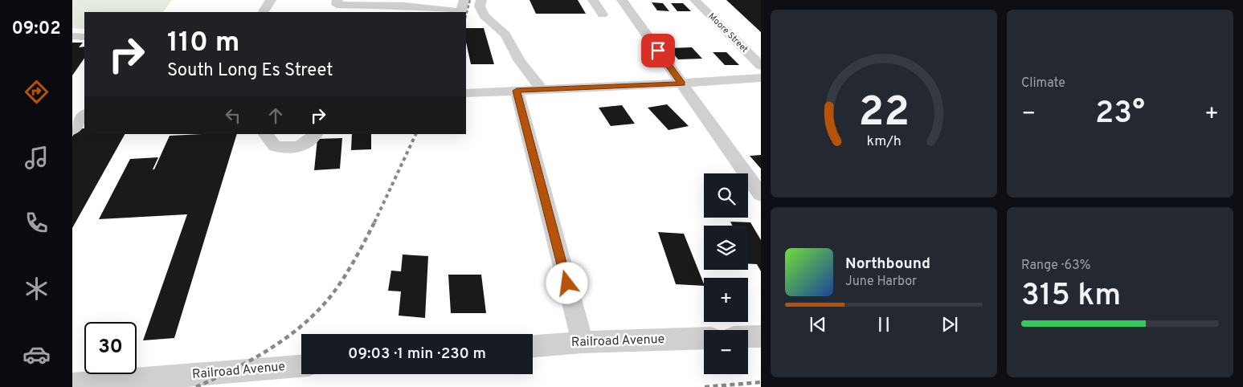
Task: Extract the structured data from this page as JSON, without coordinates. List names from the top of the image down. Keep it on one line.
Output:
{"streets":{"street":["Moore Street","Railroad Avenue"]},"page":{"tabs":"09:02","tile":["Climate",["Range · 63%","315 km"]],"turn":["110 m","South Long Es Street"],"heat":["−","23°","+"],"map_buttons":["+","−"],"song":["Northbound","June Harbor"],"limit":"30","trip":"09:03 · 1 min · 230 m","gauge":["22","km/h"]}}
